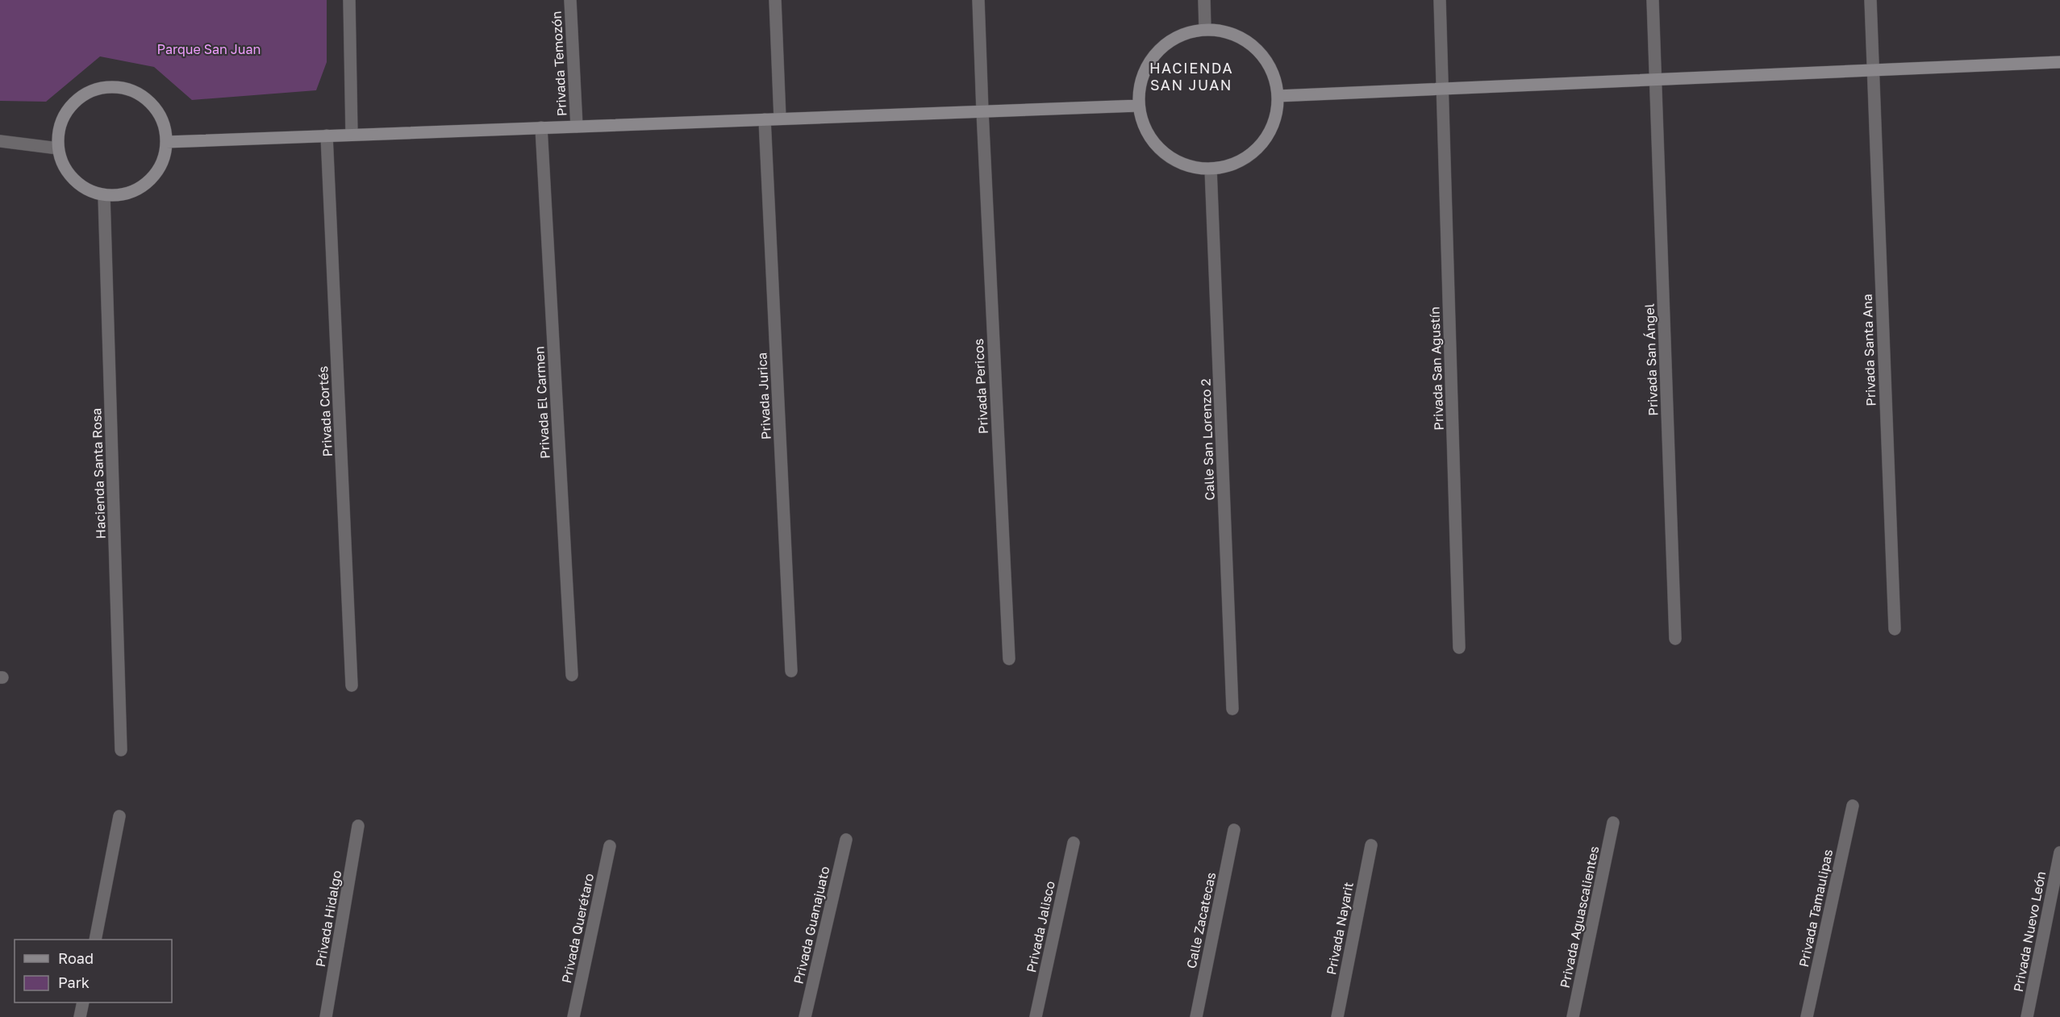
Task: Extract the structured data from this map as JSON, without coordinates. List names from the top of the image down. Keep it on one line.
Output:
{"streets":{"street":["Privada Temozón","Privada Santa Ana","Privada San Ángel","Privada San Agustín","Privada Pericos","Privada Jurica","Privada El Carmen","Privada Cortés","Calle San Lorenzo 2","Hacienda Santa Rosa","Privada Tamaulipas","Privada Aguascalientes","Privada Hidalgo","Calle Zacatecas","Privada Guanajuato","Privada Jalisco","Privada Querétaro","Privada Nayarit","Privada Nuevo León"]},"districts":["HACIENDA SAN JUAN"],"parks":["Parque San Juan"],"legend":["Road","Park"]}
